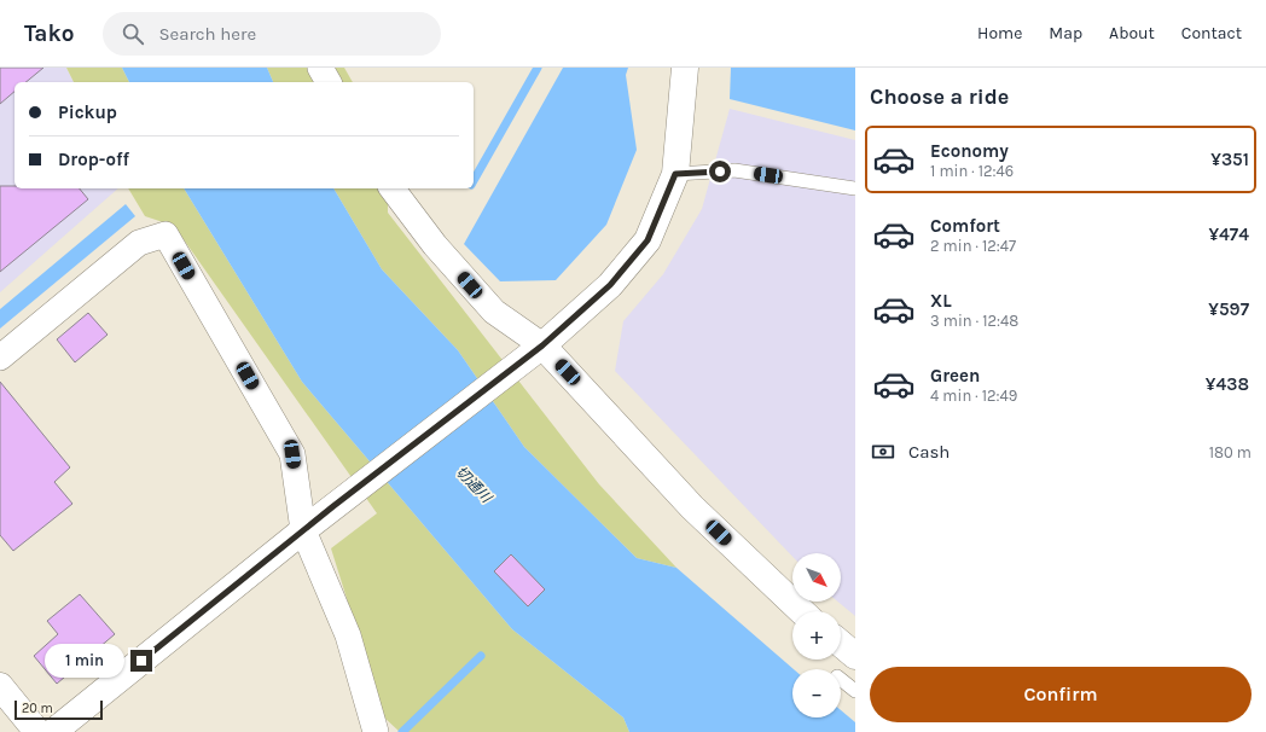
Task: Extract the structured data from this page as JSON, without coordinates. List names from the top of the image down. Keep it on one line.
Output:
{"water":["切通川"],"scale_bar":"20 m","north":"bottom right","page":{"header":"Tako","search":"Search here","nav":["Home","Map","About","Contact"],"heading":"Choose a ride","banner":["Pickup","Drop-off"],"list":[{"name":"Economy","note":"1 min · 12:46","value":"¥351"},{"name":"Comfort","note":"2 min · 12:47","value":"¥474"},{"name":"XL","note":"3 min · 12:48","value":"¥597"},{"name":"Green","note":"4 min · 12:49","value":"¥438"}],"pay":["Cash","180 m"],"map_buttons":["+","−"],"bubble":"1 min","buttons":"Confirm","scale":"20 m"}}
